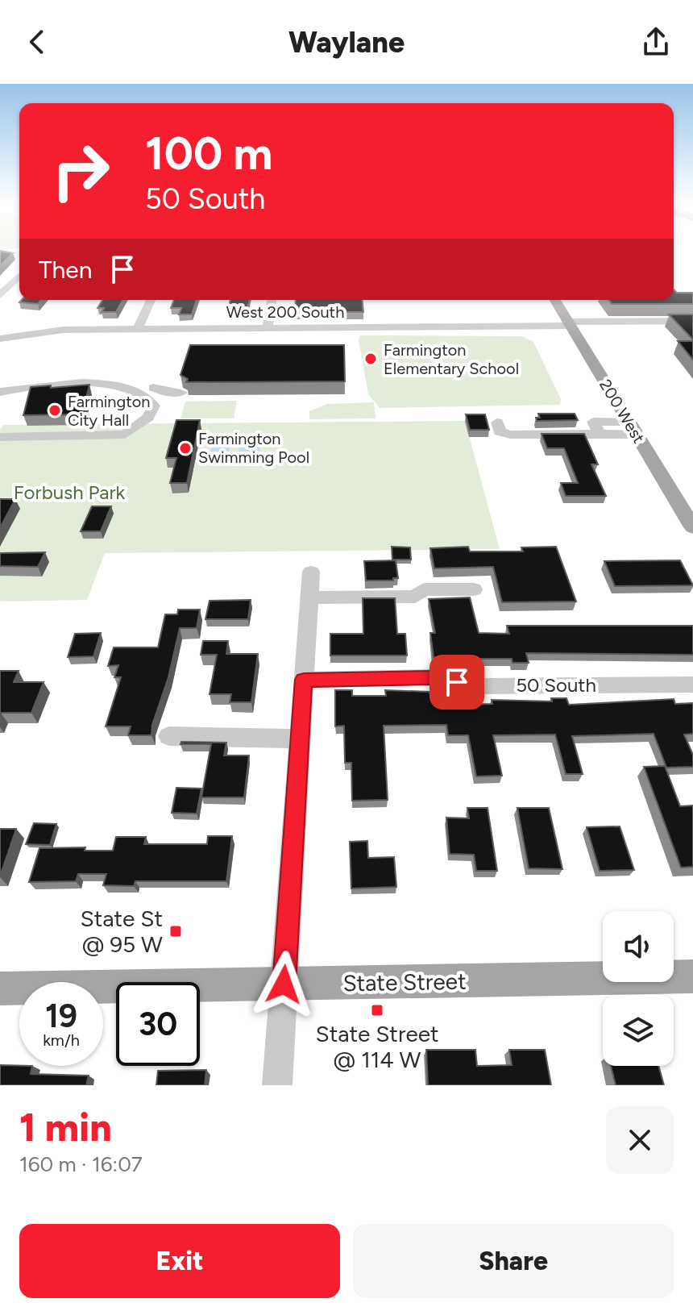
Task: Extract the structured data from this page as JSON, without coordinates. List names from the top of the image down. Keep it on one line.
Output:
{"streets":{"main road":["200 West","State Street"],"street":["West 200 South","50 South"]},"crossings":[["West 200 South","200 West"]],"parks":["Forbush Park"],"places":{"other":["Farmington Elementary School","Farmington City Hall","Farmington Swimming Pool"],"transit":["State St @ 95 W","State Street @ 114 W"]},"page":{"header":"Waylane","turn":["100 m","50 South"],"then":"Then","speed":"19 km/h","limit":"30","heading":["1 min","160 m · 16:07"],"buttons":["Exit","Share"]}}
